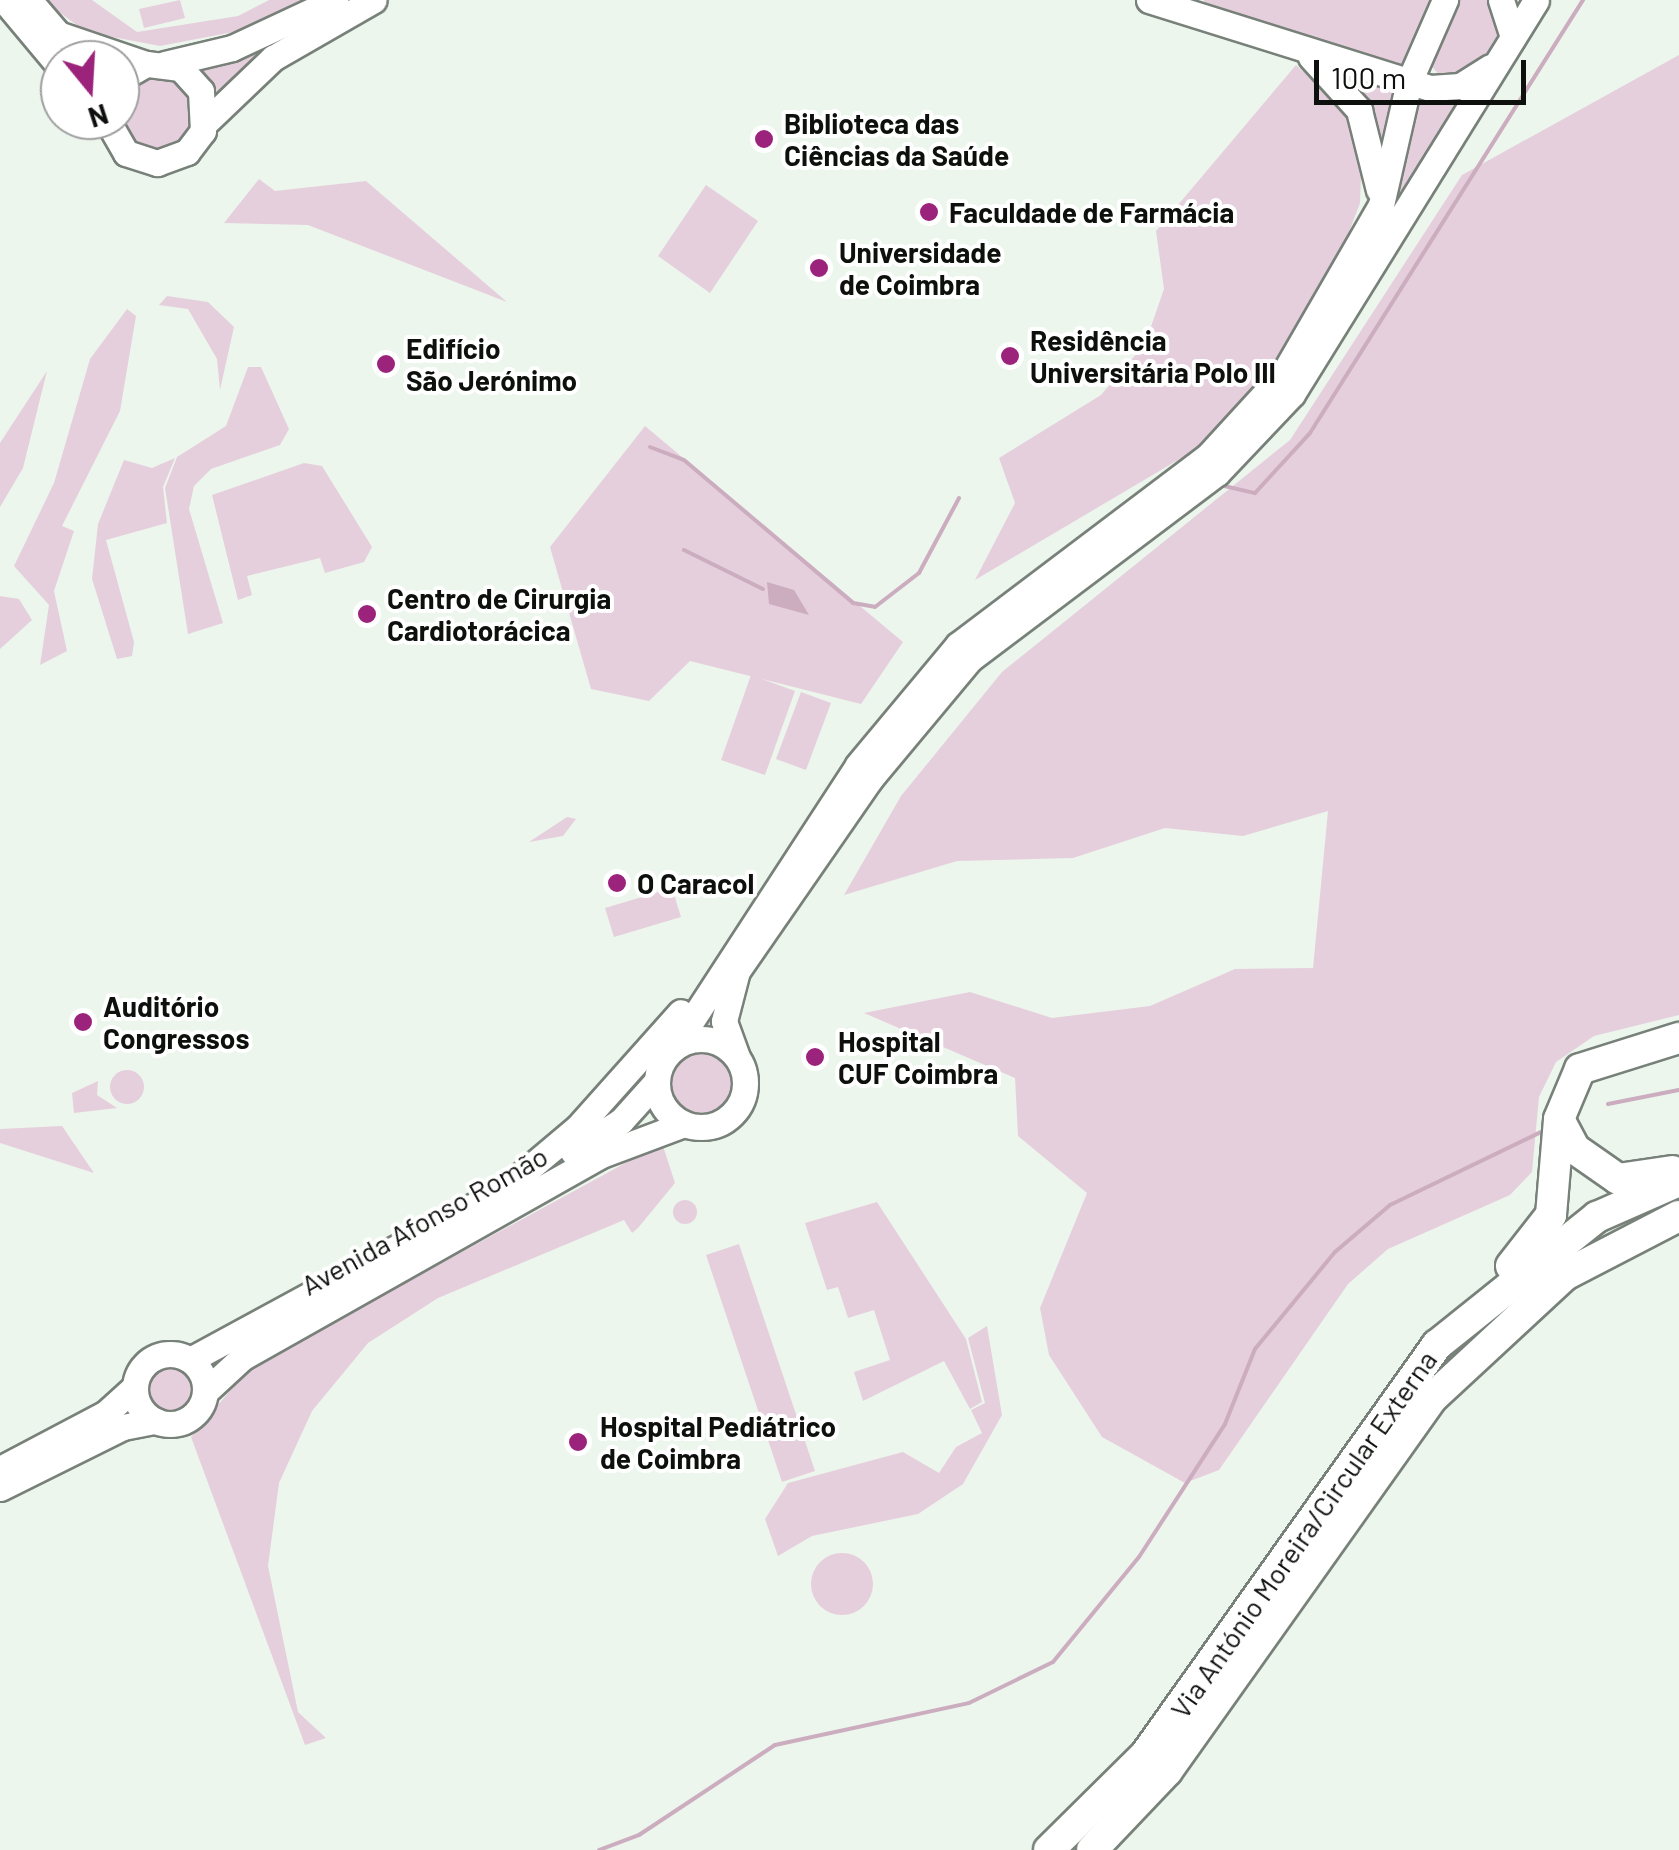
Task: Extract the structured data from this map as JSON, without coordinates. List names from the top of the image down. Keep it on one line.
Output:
{"streets":{"highway":["Via António Moreira/Circular Externa"],"main road":["Avenida Afonso Romão"]},"places":["Biblioteca das Ciências da Saúde","Faculdade de Farmácia","Universidade de Coimbra","Residência Universitária Polo III","Edifício São Jerónimo","Centro de Cirurgia Cardiotorácica","O Caracol","Auditório Congressos","Hospital CUF Coimbra","Hospital Pediátrico de Coimbra"],"scale_bar":"100 m","north":"bottom"}
